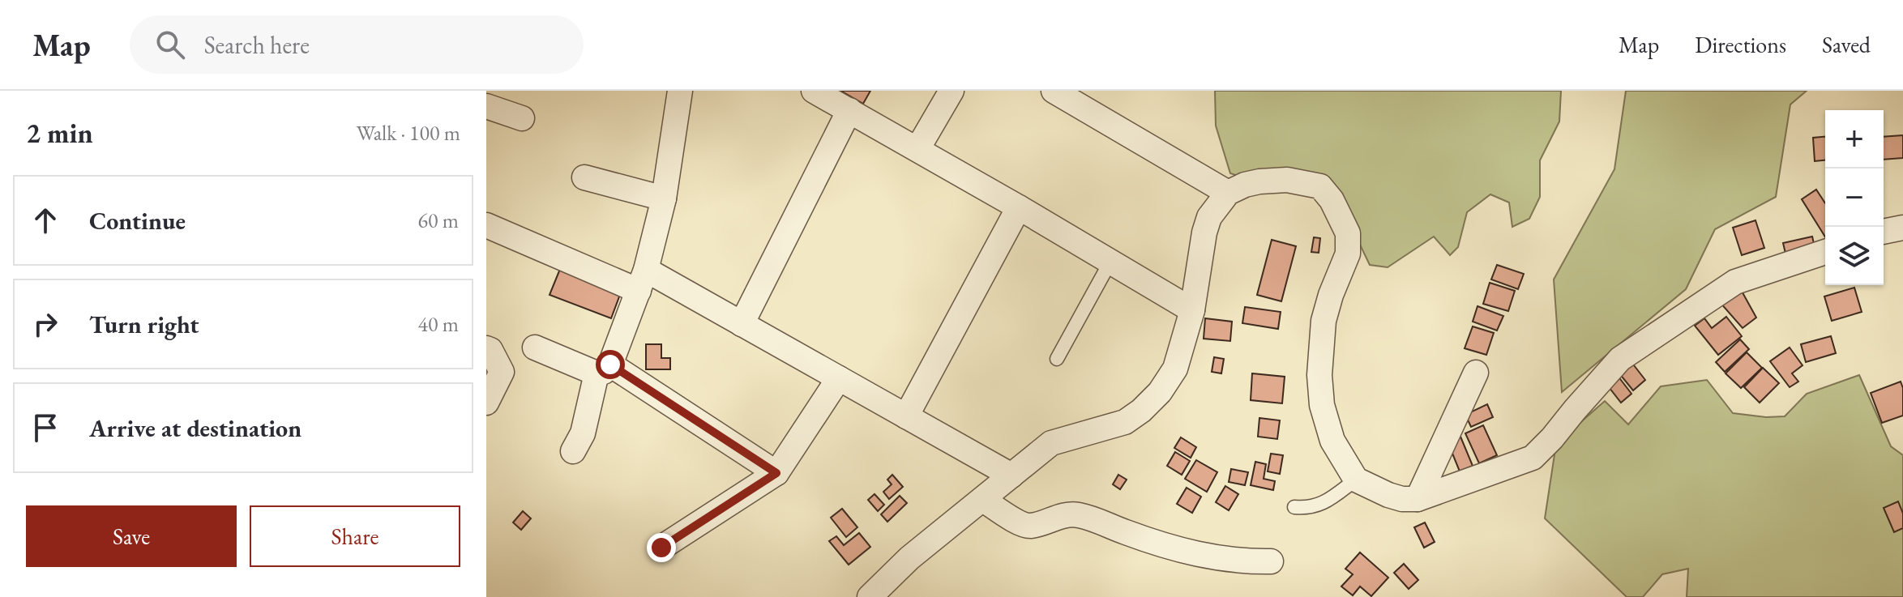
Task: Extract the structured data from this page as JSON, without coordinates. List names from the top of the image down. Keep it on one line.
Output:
{"page":{"header":"Map","search":"Search here","nav":["Map","Directions","Saved"],"heading":["2 min","Walk · 100 m"],"map_buttons":["+","−"],"list":[["Continue","60 m"],["Turn right","40 m"],"Arrive at destination"],"buttons":["Save","Share"]}}
